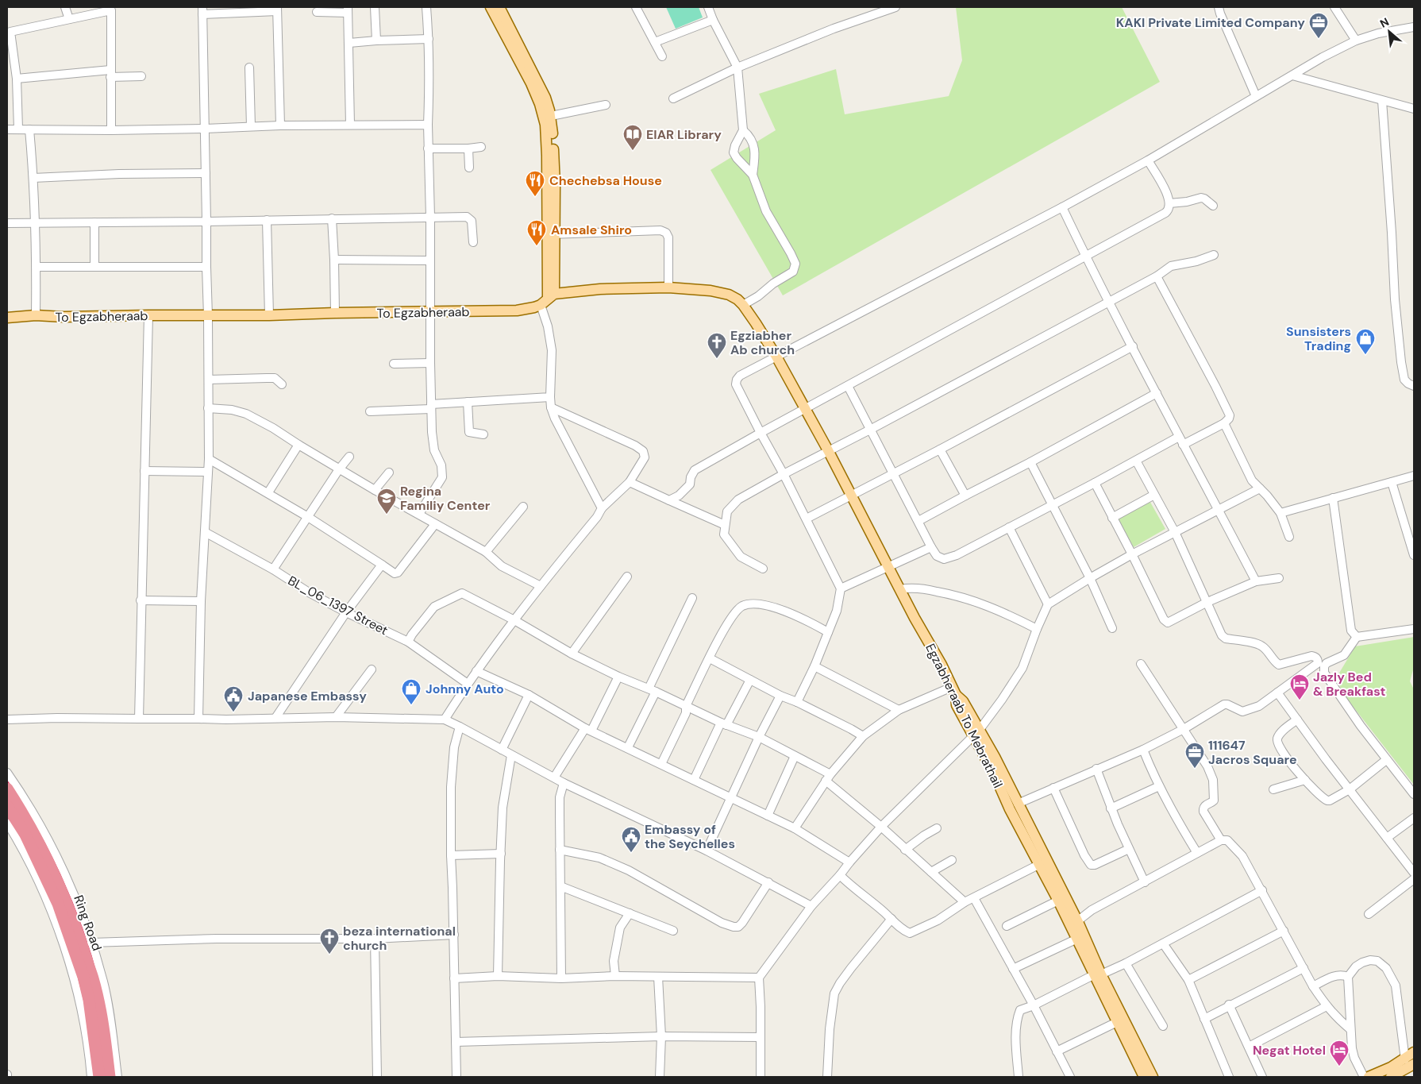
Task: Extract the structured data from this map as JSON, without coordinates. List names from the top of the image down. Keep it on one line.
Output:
{"streets":{"highway":["Ring Road"],"main road":["To Egzabheraab","Egzabheraab To Mebrathail"],"street":["BL_06_1397 Street"]},"crossings":[["To Egzabheraab","Egzabheraab To Mebrathail"]],"places":{"office":["KAKI Private Limited Company","111647 Jacros Square"],"library":["EIAR Library"],"restaurant":["Chechebsa House","Amsale Shiro"],"shop":["Sunsisters Trading","Johnny Auto"],"church":["Egziabher Ab church","beza international church"],"school or university":["Regina Familiy Center"],"hotel":["Jazly Bed & Breakfast","Negat Hotel"],"public building":["Japanese Embassy","Embassy of the Seychelles"]},"north":"top left"}
